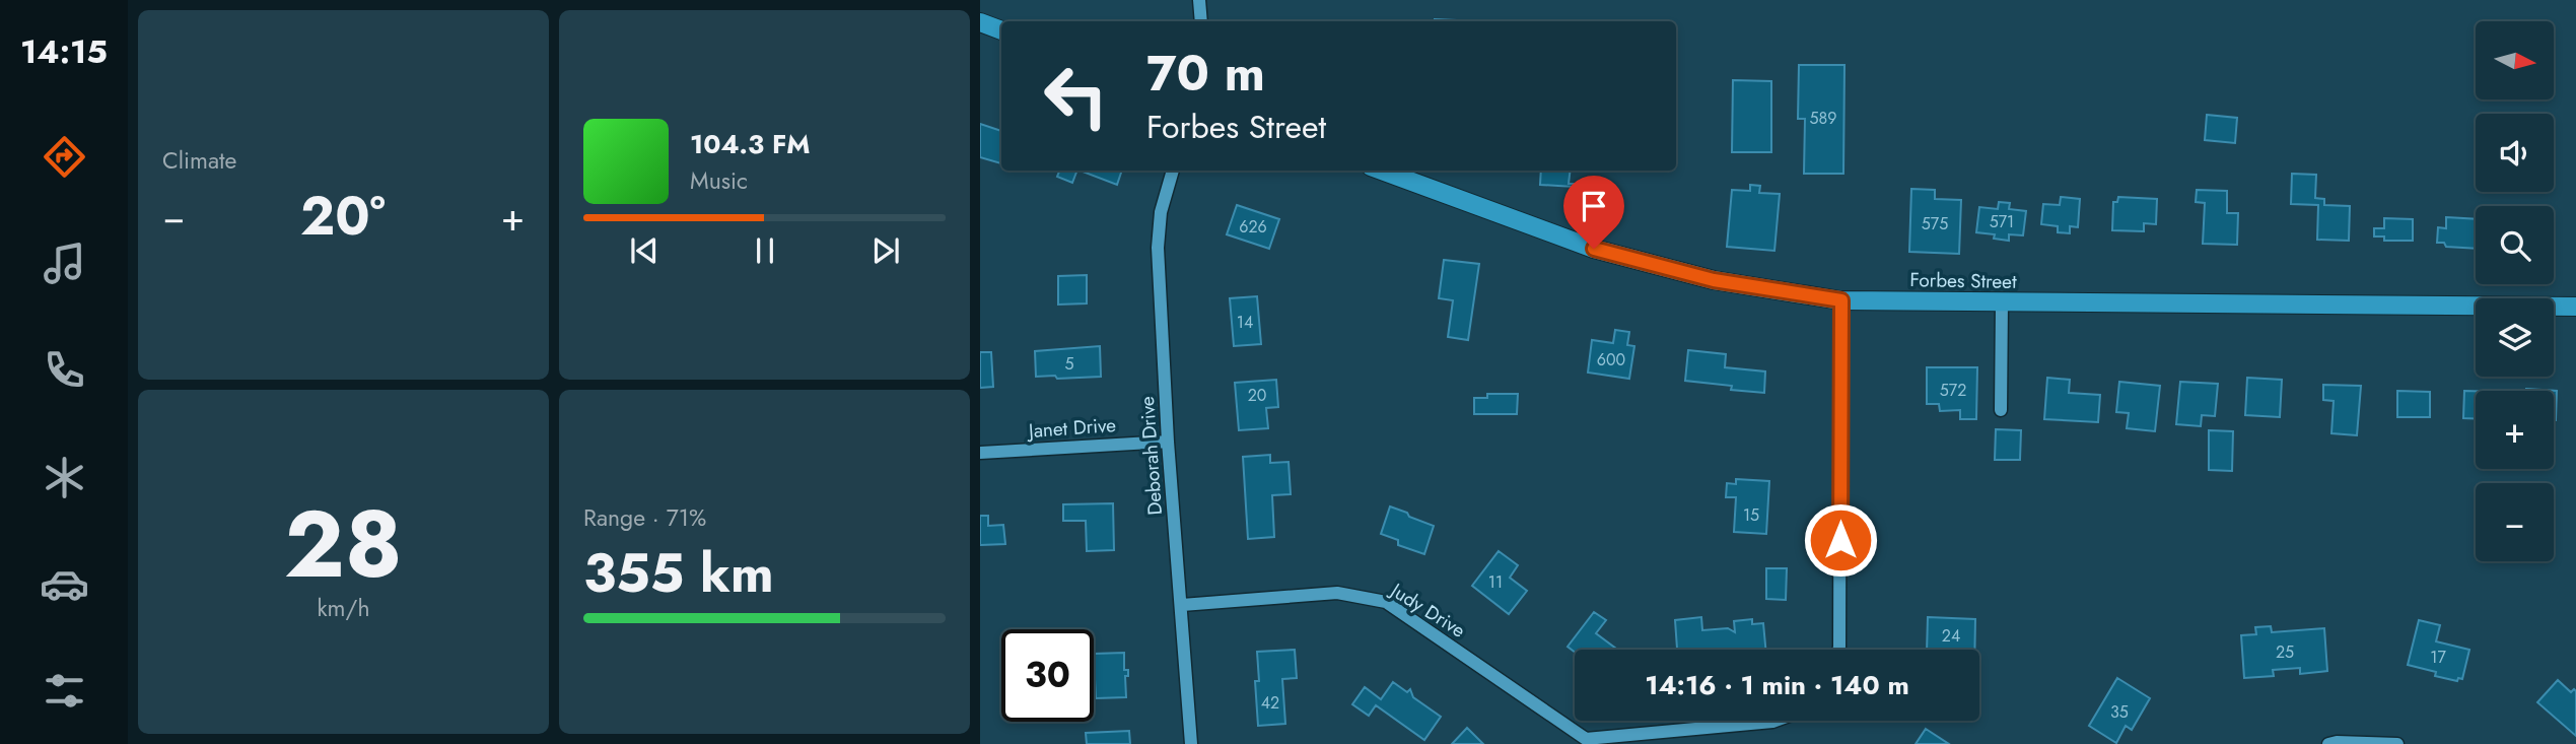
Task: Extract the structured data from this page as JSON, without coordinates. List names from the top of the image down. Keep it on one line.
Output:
{"streets":{"main road":["Forbes Street"],"street":["Janet Drive","Deborah Drive","Judy Drive"]},"crossings":[["Janet Drive","Deborah Drive"],["Deborah Drive","Judy Drive"]],"house_numbers":["589","571","575","626","14","600","5","572","20","15","11","24","25","17","42","35"],"north":"right","page":{"tabs":"14:15","tile":["Climate",["28","km/h"],["Range · 71%","355 km"]],"map_buttons":["+","−"],"turn":["70 m","Forbes Street"],"song":["104.3 FM","Music"],"heat":["−","20°","+"],"limit":"30","trip":"14:16 · 1 min · 140 m"}}
